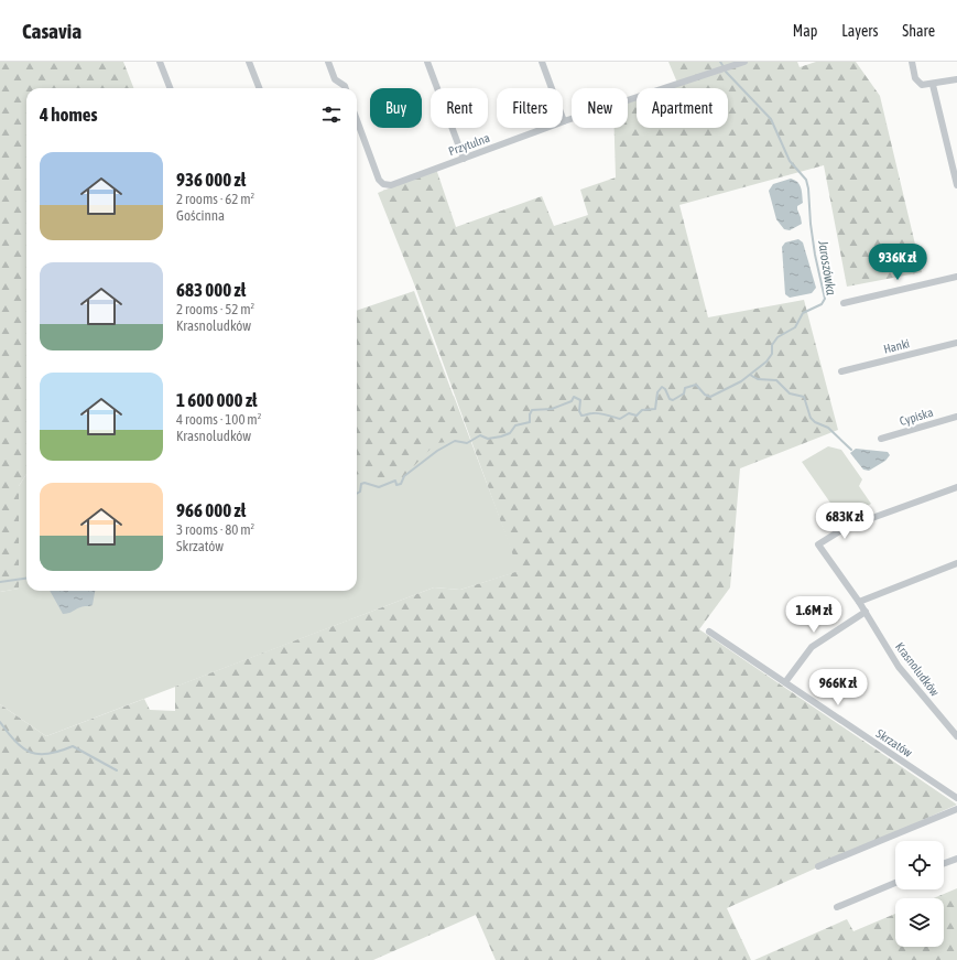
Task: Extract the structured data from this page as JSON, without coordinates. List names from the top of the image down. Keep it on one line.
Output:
{"streets":{"street":["Przytulna","Hanki","Cypiska","Krasnoludków","Skrzatów"]},"water":["Jaroszówka"],"page":{"header":"Casavia","nav":["Map","Layers","Share"],"chip":["Buy","Rent","Filters","New","Apartment"],"heading":"4 homes","list":[{"name":"936 000 zł","note":"2 rooms · 62 m² · Gościnna"},{"name":"683 000 zł","note":"2 rooms · 52 m² · Krasnoludków"},{"name":"1 600 000 zł","note":"4 rooms · 100 m² · Krasnoludków"},{"name":"966 000 zł","note":"3 rooms · 80 m² · Skrzatów"}],"price":["936K zł","683K zł","1.6M zł","966K zł"]}}
